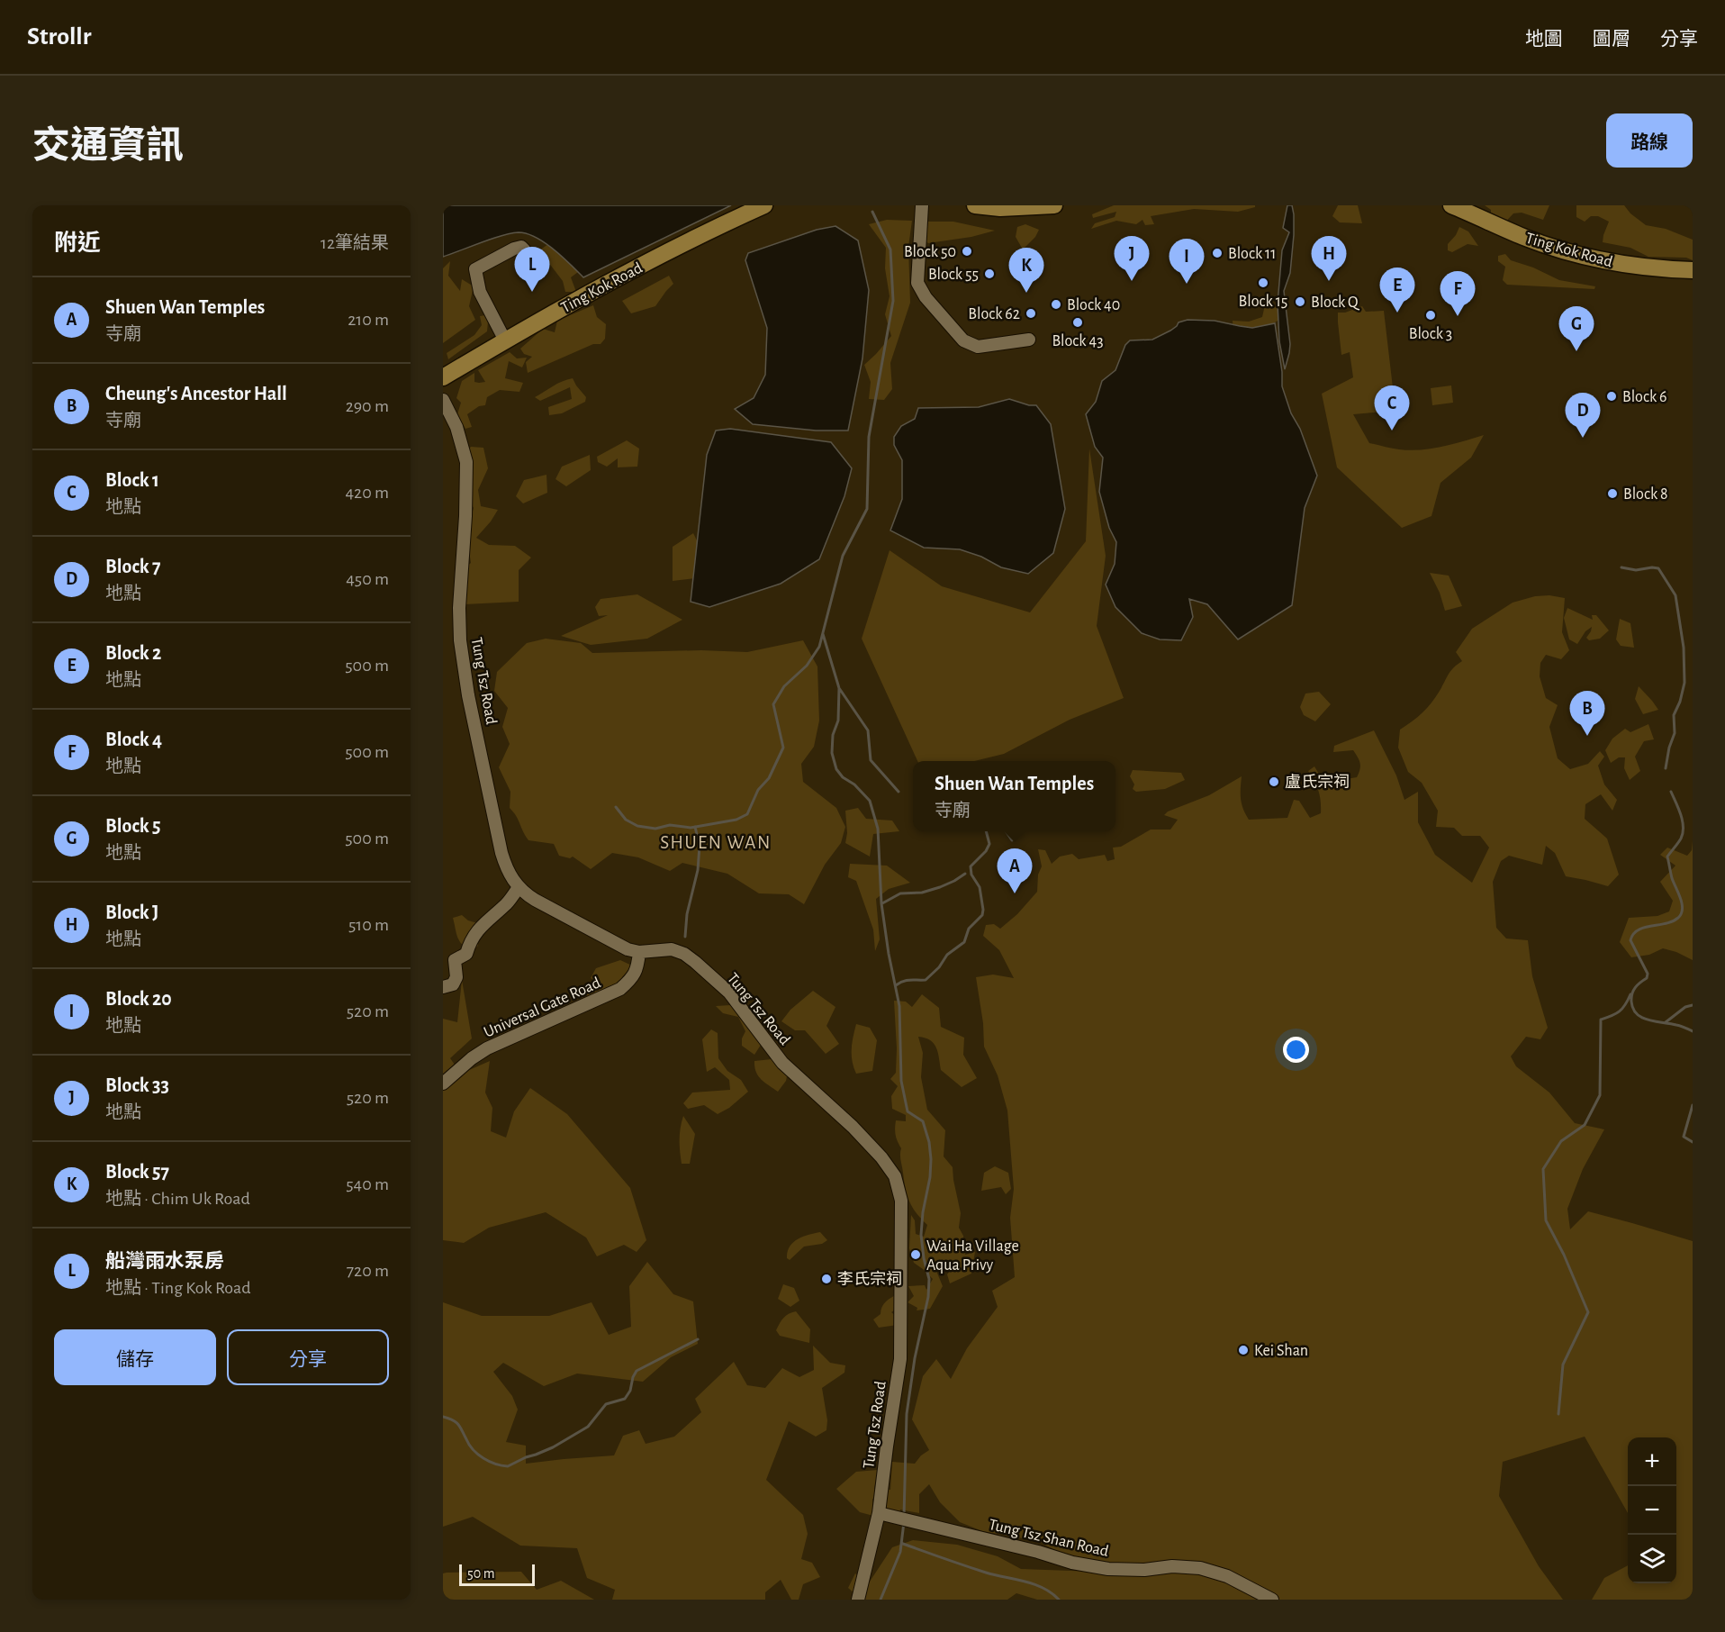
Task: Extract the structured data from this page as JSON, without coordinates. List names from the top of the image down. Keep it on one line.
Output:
{"streets":{"main road":["Ting Kok Road"],"street":["Tung Tsz Road","Universal Gate Road","Tung Tsz Shan Road"]},"crossings":[["Tung Tsz Road","Universal Gate Road"],["Tung Tsz Road","Tung Tsz Shan Road"]],"districts":["SHUEN WAN"],"places":["Block 50","Block 11","Block 55","Block 15","Block Q","Block 40","Block 62","Block 3","Block 43","Block 6","Block 8","盧氏宗祠","Wai Ha Village Aqua Privy","李氏宗祠","Kei Shan"],"scale_bar":"50 m","page":{"header":"Strollr","nav":["地圖","圖層","分享"],"title":"交通資訊","buttons":["路線",["儲存","分享"]],"heading":["附近","12筆結果"],"pins":["H","J","I","L","K","E","F","G","C","D","B","A"],"list":[{"mark":"A","name":"Shuen Wan Temples","note":"寺廟","value":"210 m"},{"mark":"B","name":"Cheung's Ancestor Hall","note":"寺廟","value":"290 m"},{"mark":"C","name":"Block 1","note":"地點","value":"420 m"},{"mark":"D","name":"Block 7","note":"地點","value":"450 m"},{"mark":"E","name":"Block 2","note":"地點","value":"500 m"},{"mark":"F","name":"Block 4","note":"地點","value":"500 m"},{"mark":"G","name":"Block 5","note":"地點","value":"500 m"},{"mark":"H","name":"Block J","note":"地點","value":"510 m"},{"mark":"I","name":"Block 20","note":"地點","value":"520 m"},{"mark":"J","name":"Block 33","note":"地點","value":"520 m"},{"mark":"K","name":"Block 57","note":"地點 · Chim Uk Road","value":"540 m"},{"mark":"L","name":"船灣雨水泵房","note":"地點 · Ting Kok Road","value":"720 m"}],"popup":["Shuen Wan Temples","寺廟"],"map_buttons":["+","−"],"scale":"50 m"}}
